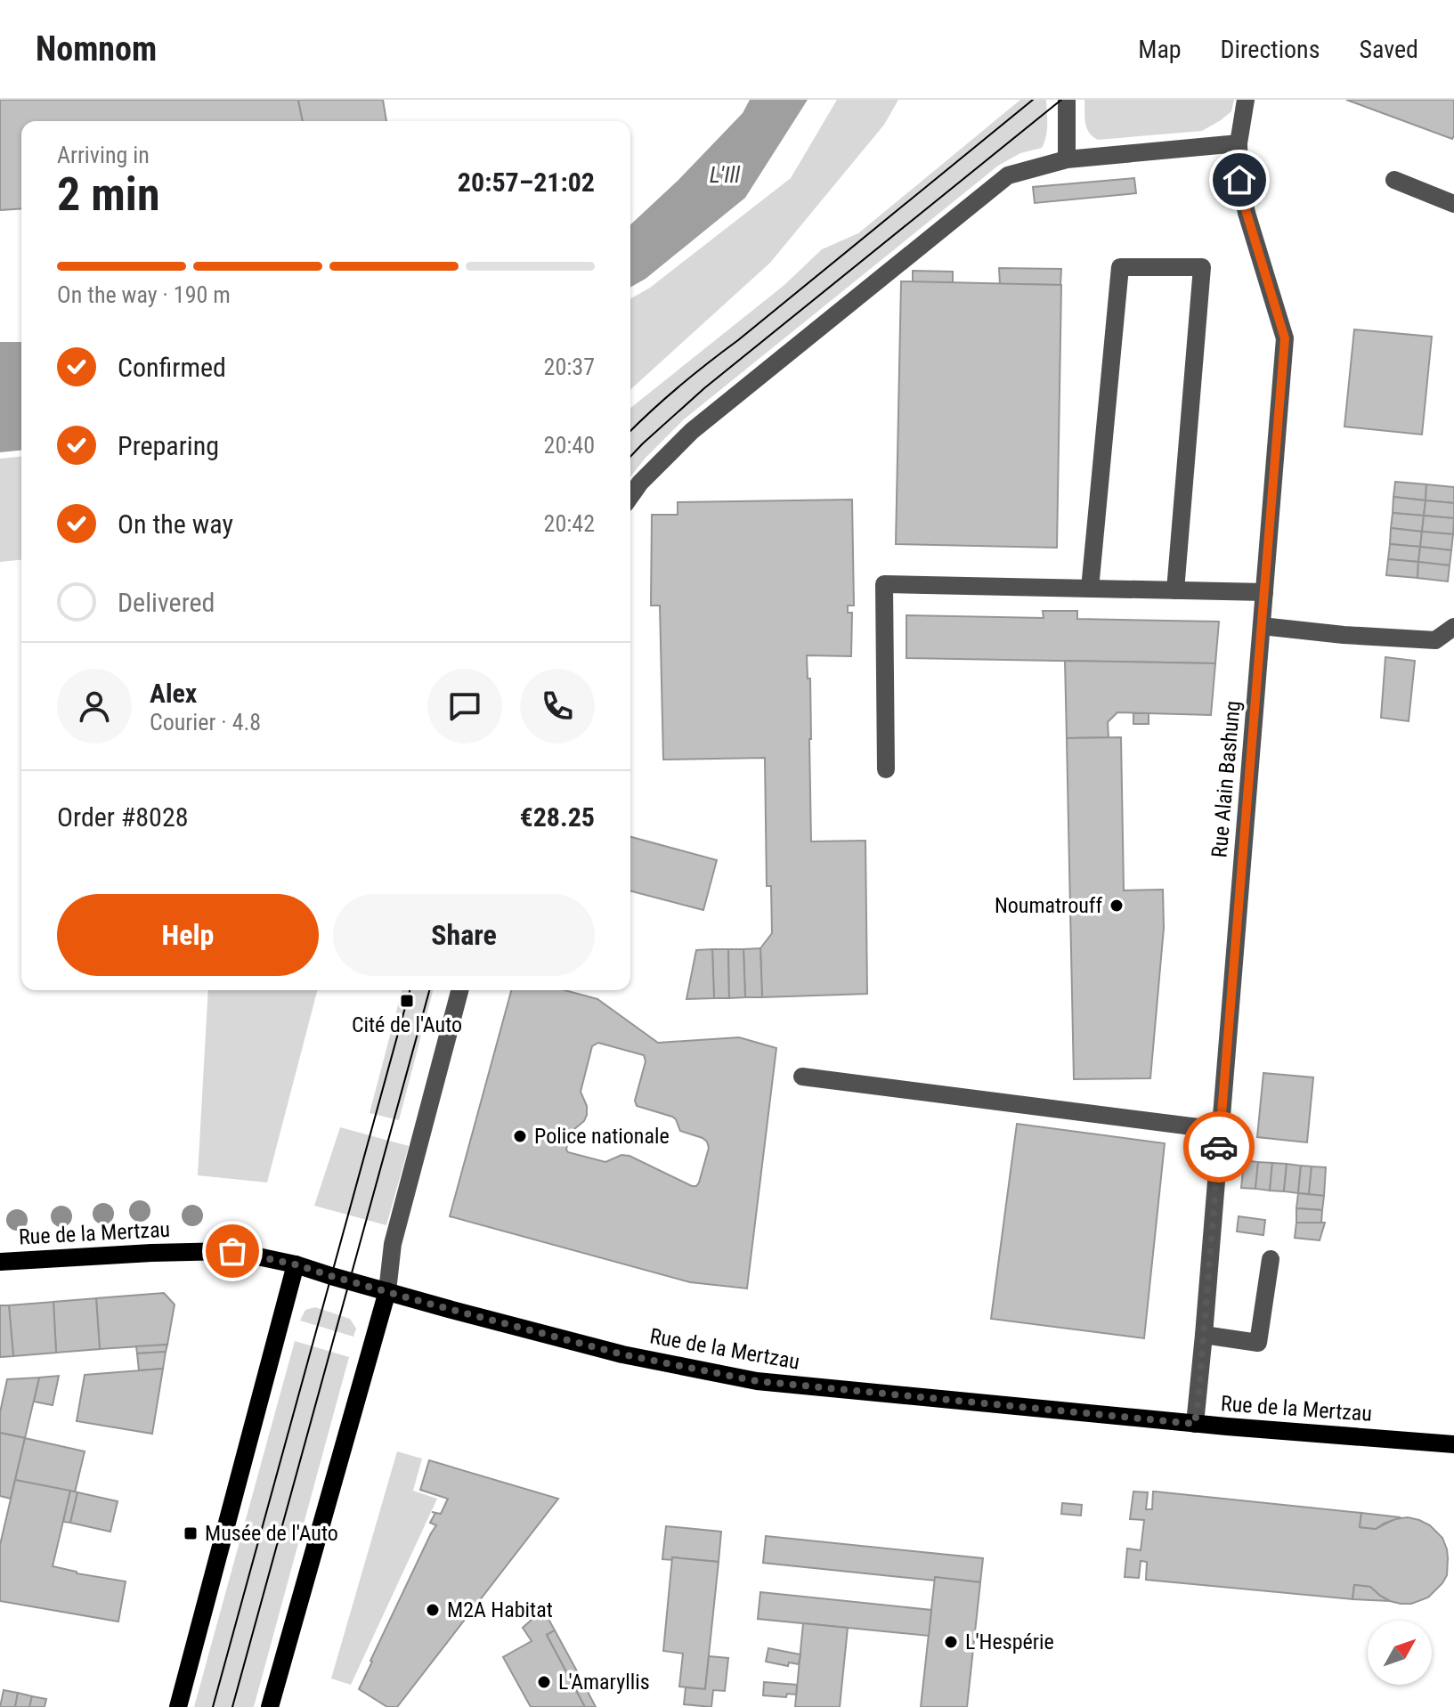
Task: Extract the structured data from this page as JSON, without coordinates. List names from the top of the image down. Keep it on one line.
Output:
{"streets":{"main road":["Rue de la Mertzau"],"street":["Rue Alain Bashung"]},"crossings":[["Rue Alain Bashung","Rue de la Mertzau"]],"water":["L'Ill"],"places":{"other":["Noumatrouff","Police nationale","M2A Habitat","L'Hespérie","L'Amaryllis"],"transit":["Cité de l'Auto","Musée de l'Auto"]},"north":"top right","page":{"header":"Nomnom","nav":["Map","Directions","Saved"],"heading":["2 min","Arriving in","20:57–21:02"],"panel":["Alex","Courier · 4.8","Order #8028","€28.25"],"bar":"On the way · 190 m","list":[["Confirmed","20:37"],["Preparing","20:40"],["On the way","20:42"],"Delivered"],"buttons":["Help","Share"]}}
